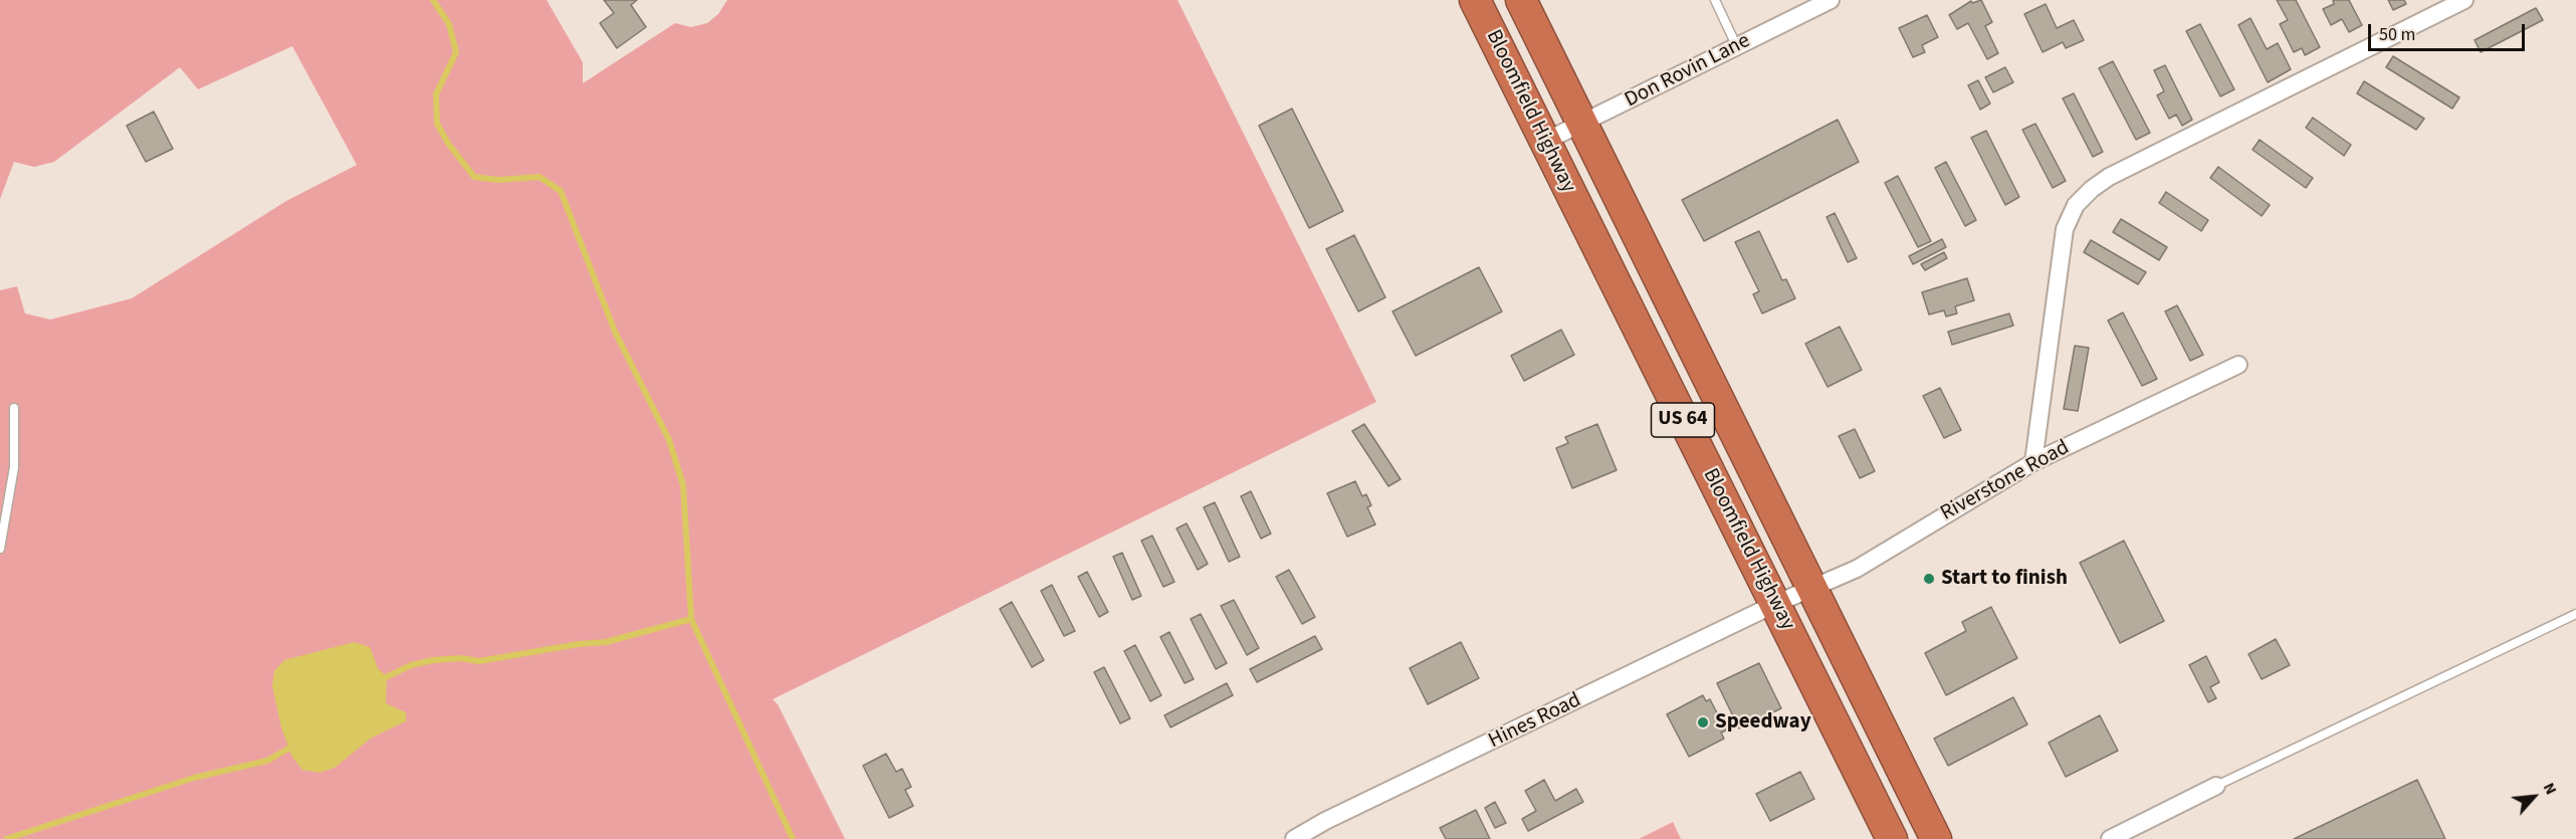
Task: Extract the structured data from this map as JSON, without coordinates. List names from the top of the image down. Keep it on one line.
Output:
{"streets":{"highway":["Bloomfield Highway","US 64"],"street":["Don Rovin Lane","Riverstone Road","Hines Road"]},"crossings":[["Don Rovin Lane","Bloomfield Highway"],["Bloomfield Highway","Riverstone Road"],["Bloomfield Highway","Hines Road"],["Riverstone Road","Hines Road"]],"places":["Start to finish","Speedway"],"scale_bar":"50 m","north":"top right"}
